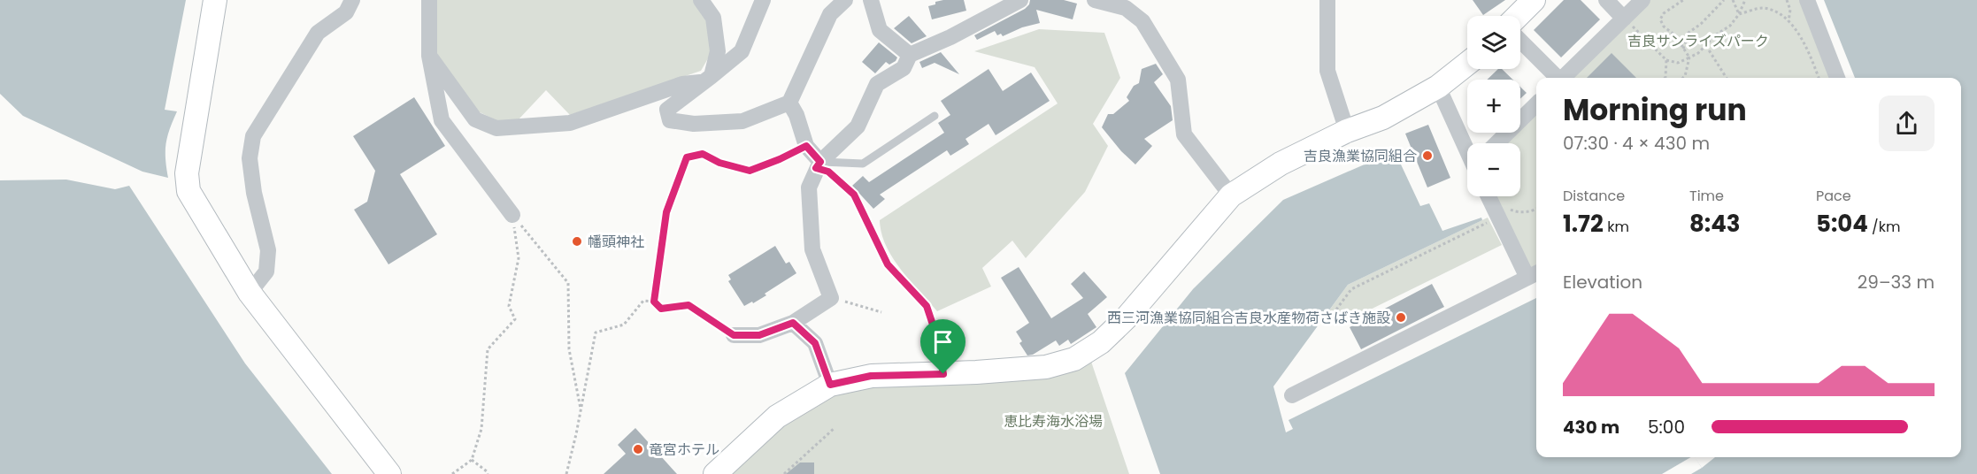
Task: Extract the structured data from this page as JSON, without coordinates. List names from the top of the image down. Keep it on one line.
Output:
{"parks":["吉良サンライズパーク","恵比寿海水浴場"],"places":["吉良漁業協同組合","幡頭神社","西三河漁業協同組合吉良水産物荷さばき施設","竜宮ホテル"],"page":{"map_buttons":["+","−"],"heading":["Morning run","07:30 · 4 × 430 m"],"stats":[["Distance","1.72 km"],["Time","8:43"],["Pace","5:04 /km"]],"chart":["Elevation","29–33 m"],"list":[{"name":"430 m","note":"5:00"}]}}
